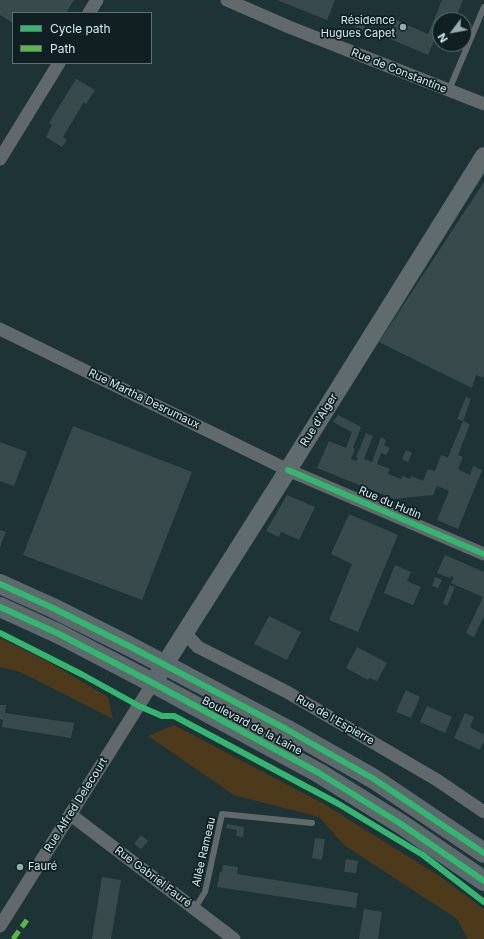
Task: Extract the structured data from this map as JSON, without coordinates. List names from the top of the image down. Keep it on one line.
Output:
{"streets":{"main road":["Boulevard de la Laine"],"street":["Rue de Constantine","Rue Martha Desrumaux","Rue d'Alger","Rue du Hutin","Rue de l'Espierre","Rue Alfred Delecourt","Rue Gabriel Fauré"],"lane":["Allée Rameau"]},"crossings":[["Rue Martha Desrumaux","Rue d'Alger"],["Rue Martha Desrumaux","Rue du Hutin"],["Rue d'Alger","Rue du Hutin"],["Rue d'Alger","Rue de l'Espierre"],["Rue d'Alger","Boulevard de la Laine"],["Rue d'Alger","Rue Alfred Delecourt"],["Boulevard de la Laine","Rue Alfred Delecourt"],["Rue Alfred Delecourt","Rue Gabriel Fauré"],["Allée Rameau","Rue Gabriel Fauré"]],"places":["Résidence Hugues Capet","Fauré"],"legend":["Cycle path","Path"],"north":"bottom left"}
